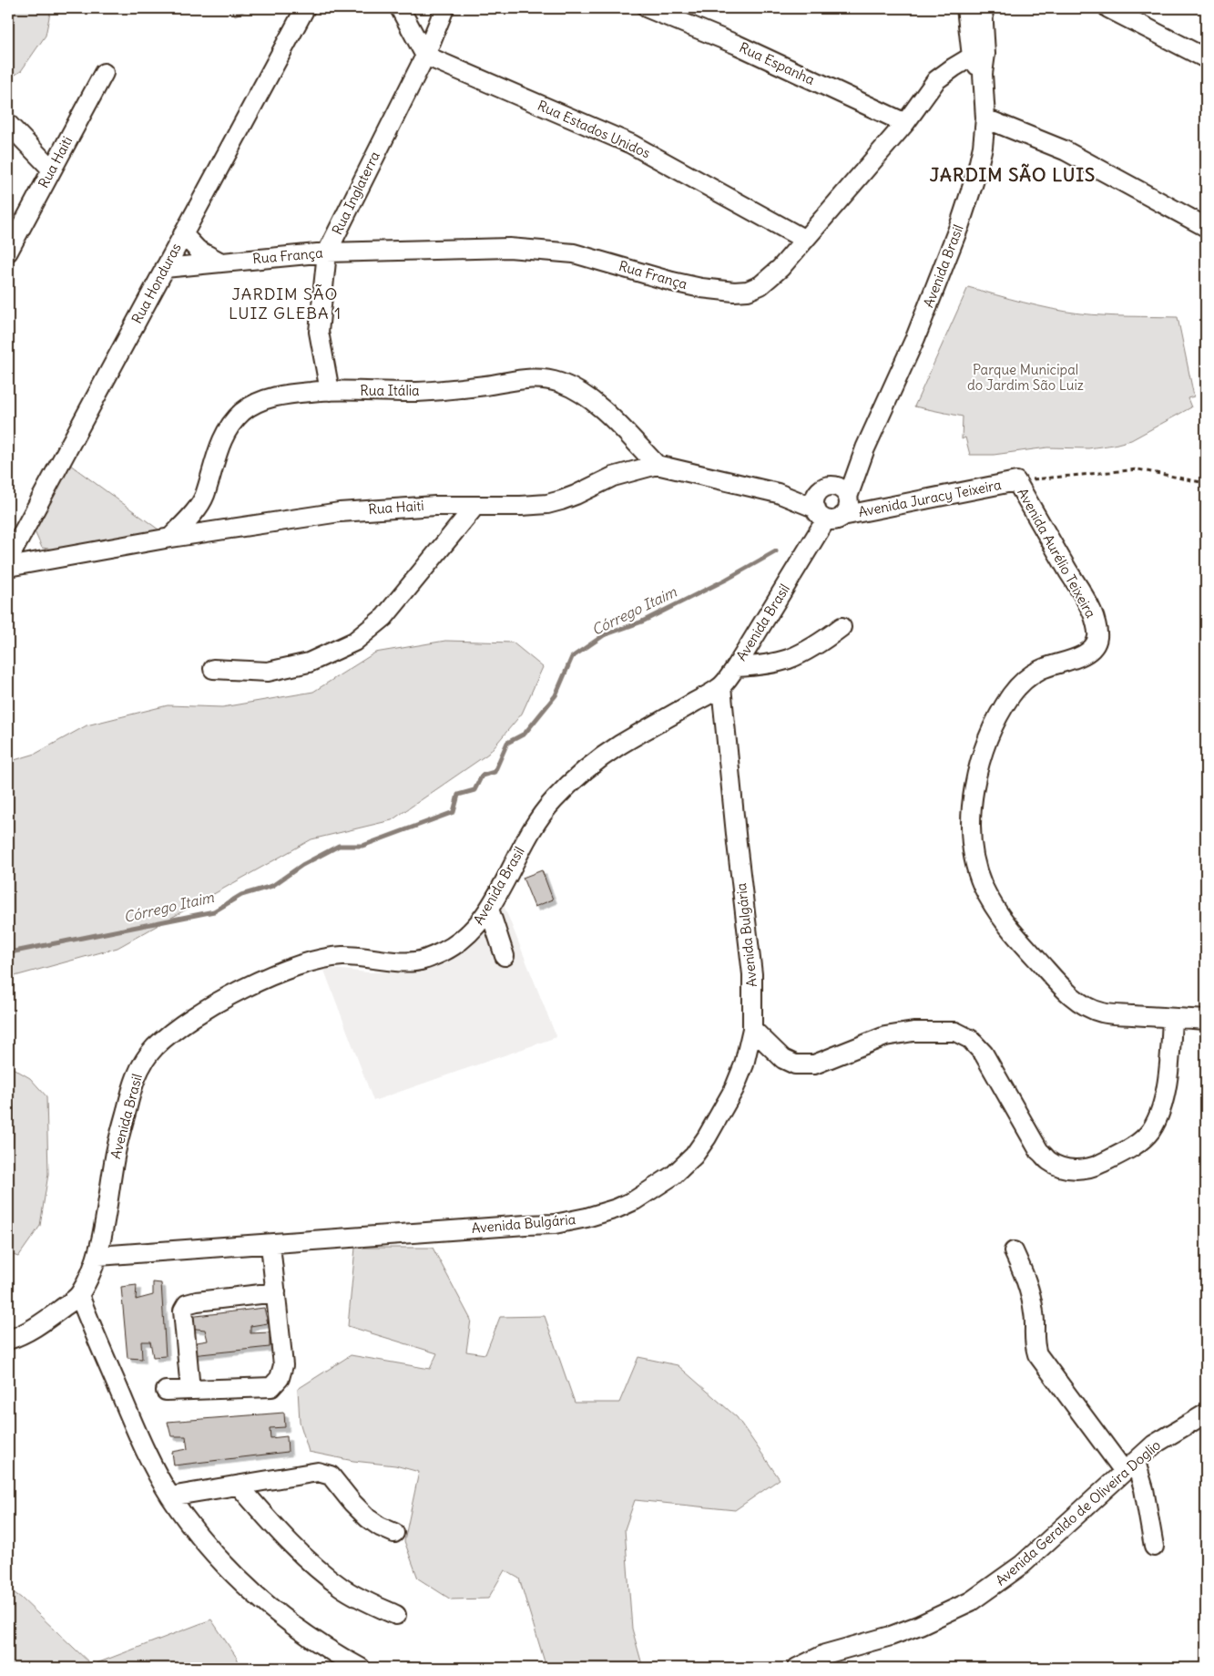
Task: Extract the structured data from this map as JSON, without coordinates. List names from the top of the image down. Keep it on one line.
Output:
{"streets":{"street":["Rua Espanha","Rua Estados Unidos","Rua Haiti","Rua Inglaterra","Rua França","Avenida Brasil","Rua Honduras","Rua Itália","Avenida Juracy Teixeira","Avenida Aurélio Teixeira","Avenida Bulgária","Avenida Geraldo de Oliveira Doglio"]},"crossings":[["Rua Espanha","Rua França"],["Rua Estados Unidos","Rua Inglaterra"],["Rua Estados Unidos","Rua França"],["Rua Haiti","Avenida Brasil"],["Rua Haiti","Rua Itália"],["Rua Haiti","Avenida Juracy Teixeira"],["Rua Inglaterra","Rua França"],["Rua Inglaterra","Rua Itália"],["Rua França","Avenida Brasil"],["Rua França","Rua Honduras"],["Avenida Brasil","Avenida Juracy Teixeira"],["Avenida Brasil","Avenida Bulgária"],["Avenida Juracy Teixeira","Avenida Aurélio Teixeira"]],"districts":["JARDIM SÃO LUIS","JARDIM SÃO LUIZ GLEBA 1"],"water":["Córrego Itaim"],"parks":["Parque Municipal do Jardim São Luiz"]}
